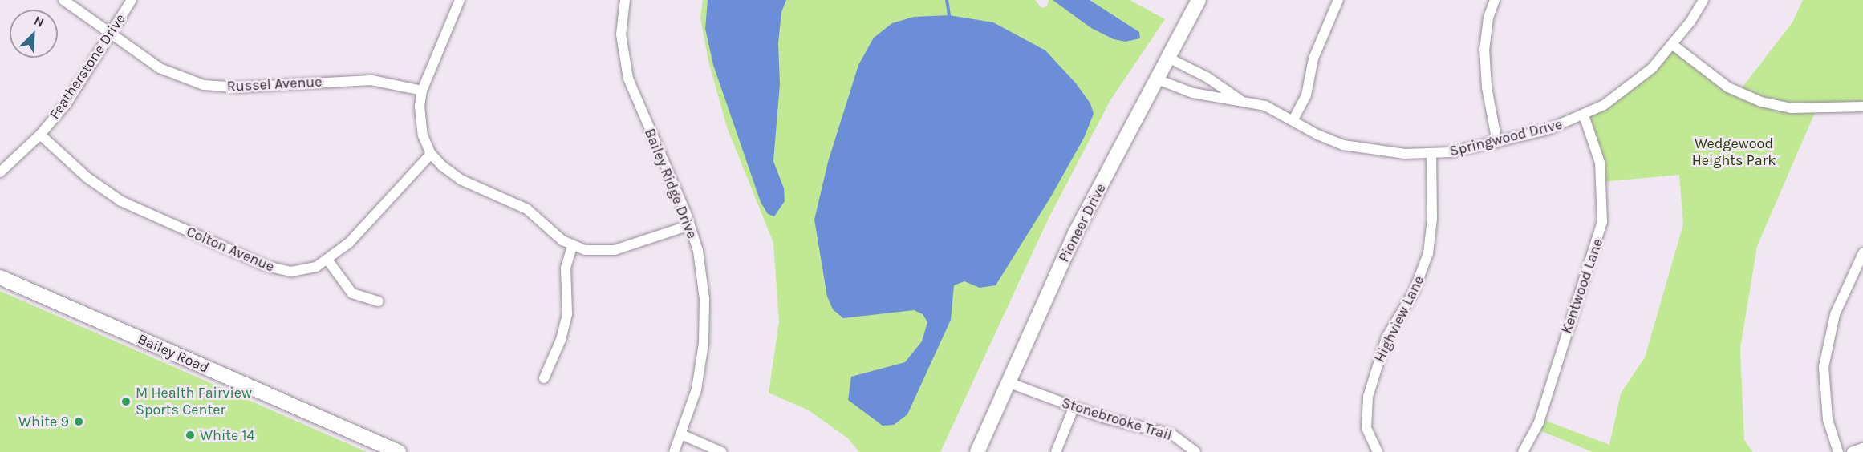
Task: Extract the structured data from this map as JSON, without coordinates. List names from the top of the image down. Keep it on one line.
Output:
{"streets":{"street":["Featherstone Drive","Russel Avenue","Springwood Drive","Bailey Ridge Drive","Pioneer Drive","Colton Avenue","Kentwood Lane","Highview Lane","Bailey Road","Stonebrooke Trail"]},"crossings":[["Featherstone Drive","Russel Avenue"],["Featherstone Drive","Colton Avenue"],["Springwood Drive","Pioneer Drive"],["Springwood Drive","Kentwood Lane"],["Springwood Drive","Highview Lane"],["Pioneer Drive","Stonebrooke Trail"]],"parks":["Wedgewood Heights Park"],"places":["M Health Fairview Sports Center","White 9","White 14"],"north":"top right"}
